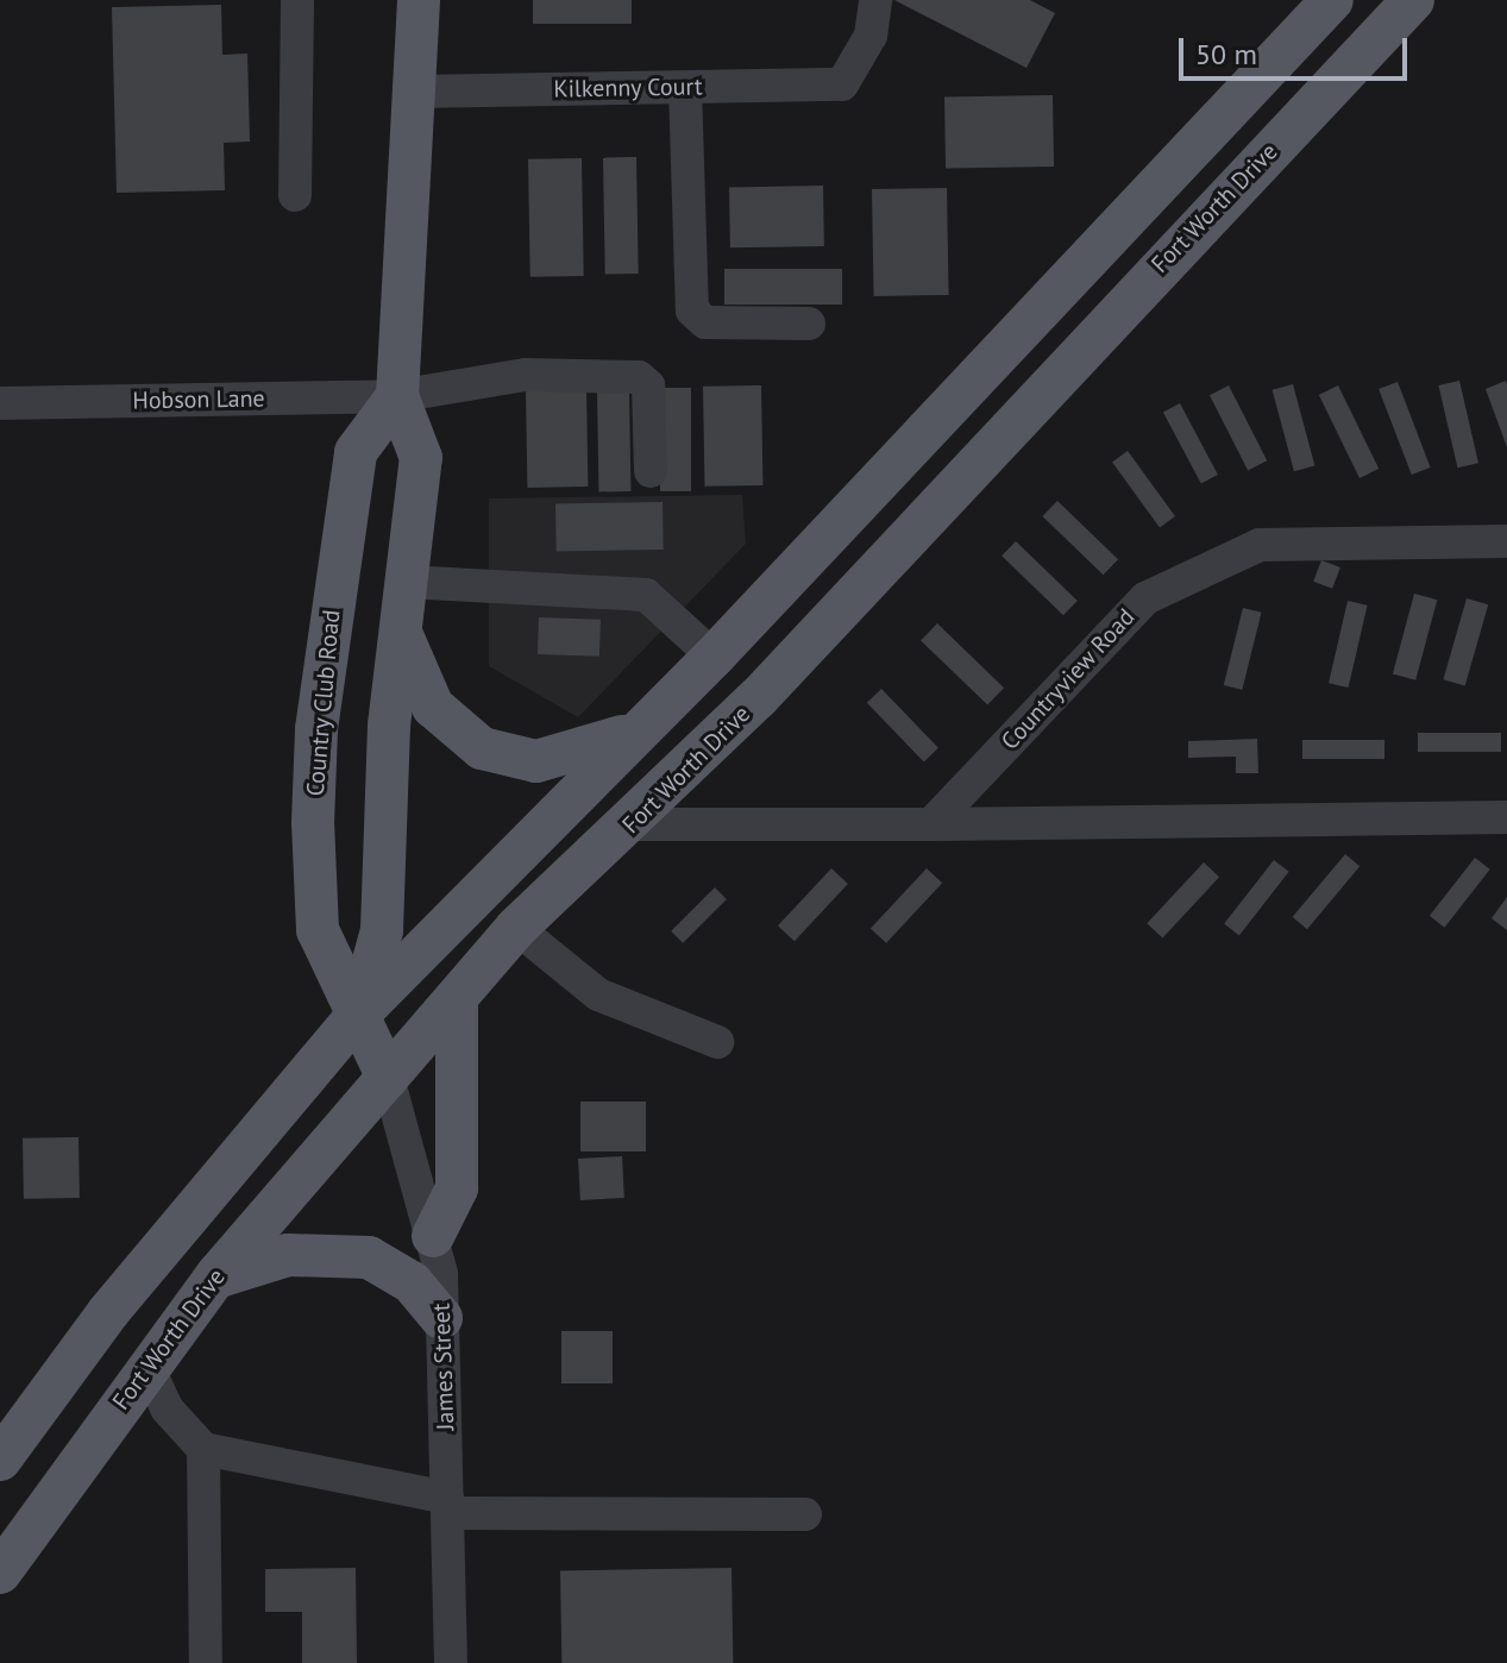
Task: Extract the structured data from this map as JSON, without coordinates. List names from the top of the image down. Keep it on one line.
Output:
{"streets":{"main road":["Fort Worth Drive","Country Club Road"],"street":["Kilkenny Court","Hobson Lane","Countryview Road","James Street"]},"crossings":[["Fort Worth Drive","Country Club Road"],["Fort Worth Drive","James Street"],["Hobson Lane","Country Club Road"],["Country Club Road","James Street"]],"scale_bar":"50 m"}
